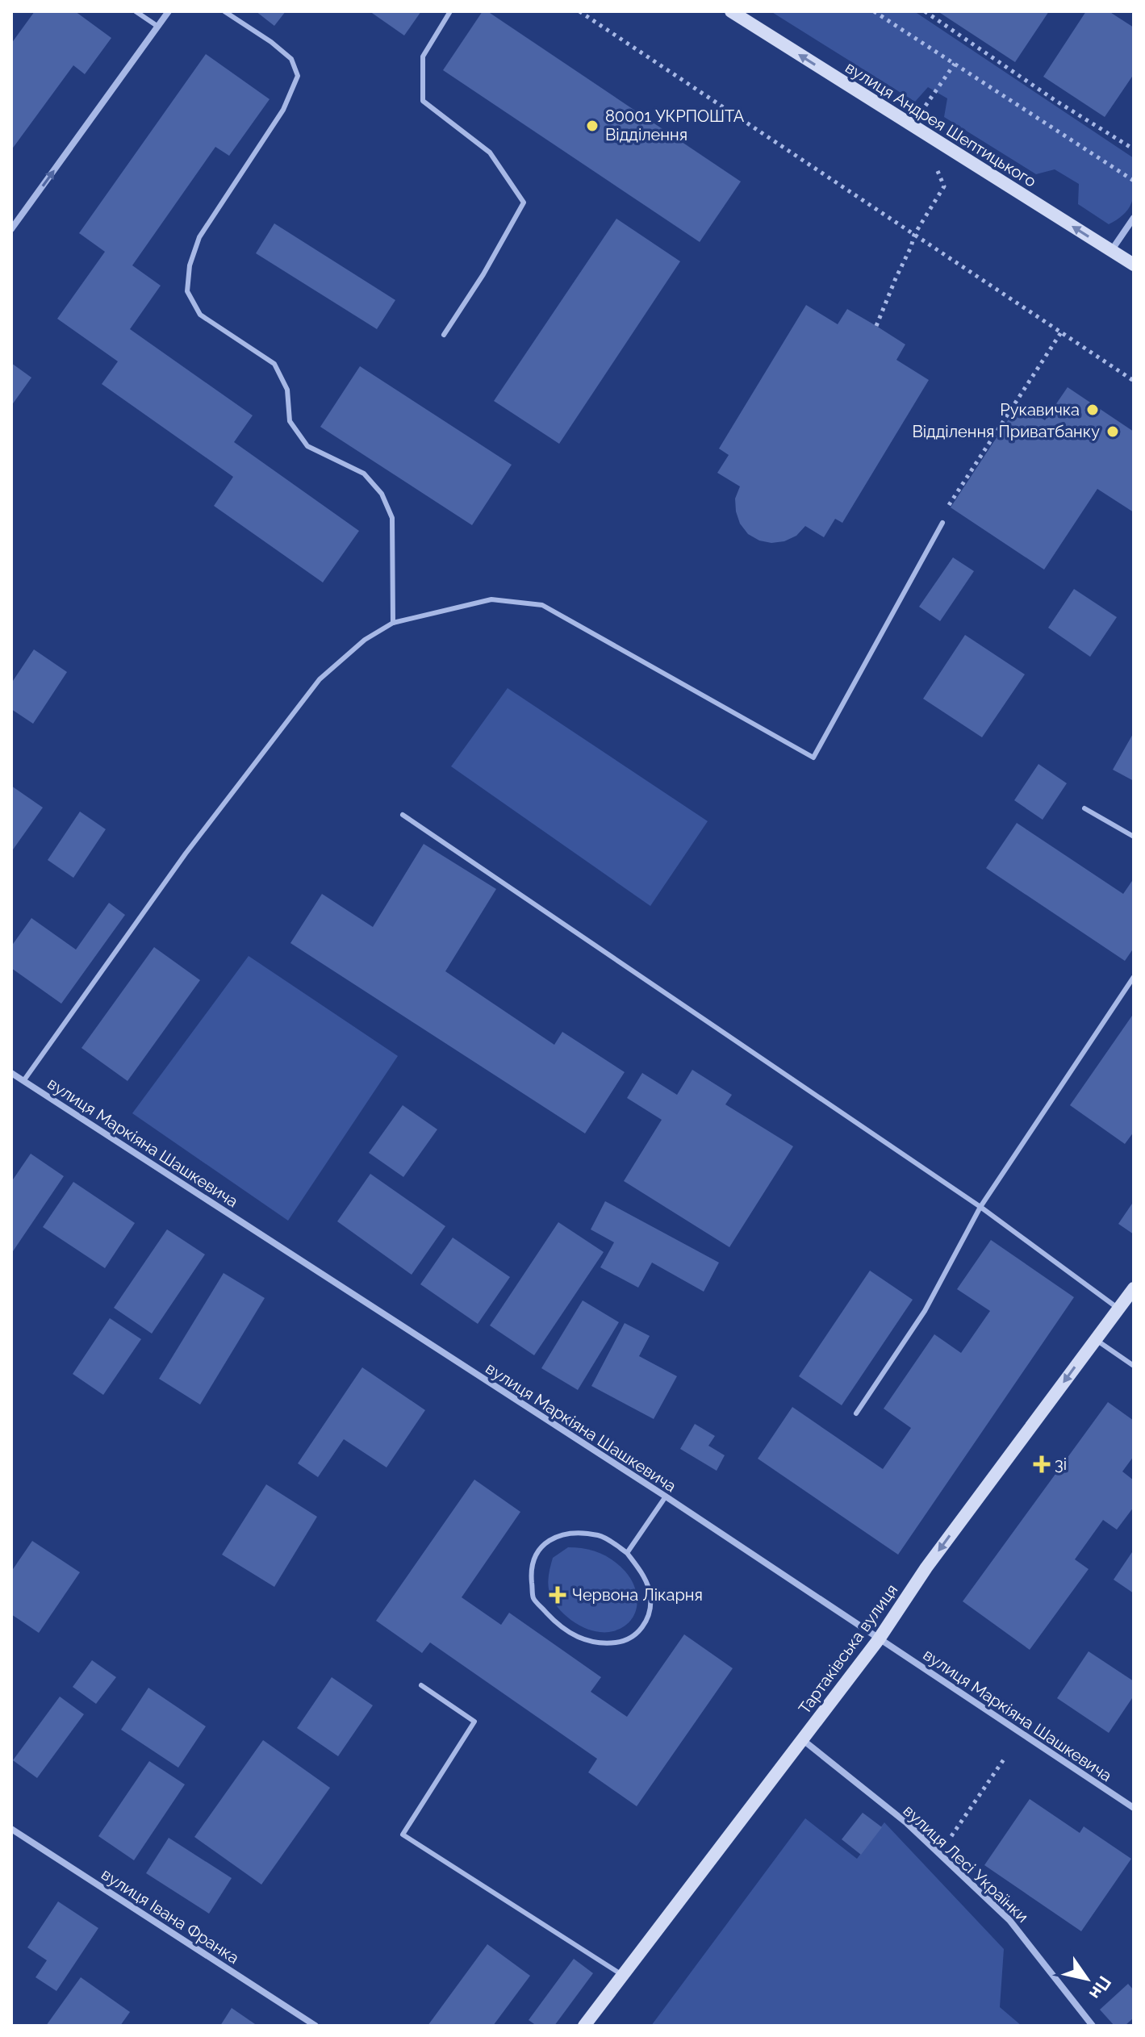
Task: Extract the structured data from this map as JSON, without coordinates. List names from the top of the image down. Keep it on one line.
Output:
{"streets":{"street":["вулиця Андрея Шептицького","вулиця Маркіяна Шашкевича","Тартаківська вулиця","вулиця Лесі Українки","вулиця Івана Франка"]},"crossings":[["вулиця Маркіяна Шашкевича","Тартаківська вулиця"],["Тартаківська вулиця","вулиця Лесі Українки"]],"one_way":["вулиця Андрея Шептицького","Тартаківська вулиця"],"places":{"other":["80001 УКРПОШТА Відділення","Рукавичка","Відділення Приватбанку"],"health":["3і","Червона Лікарня"]},"north":"bottom right"}
